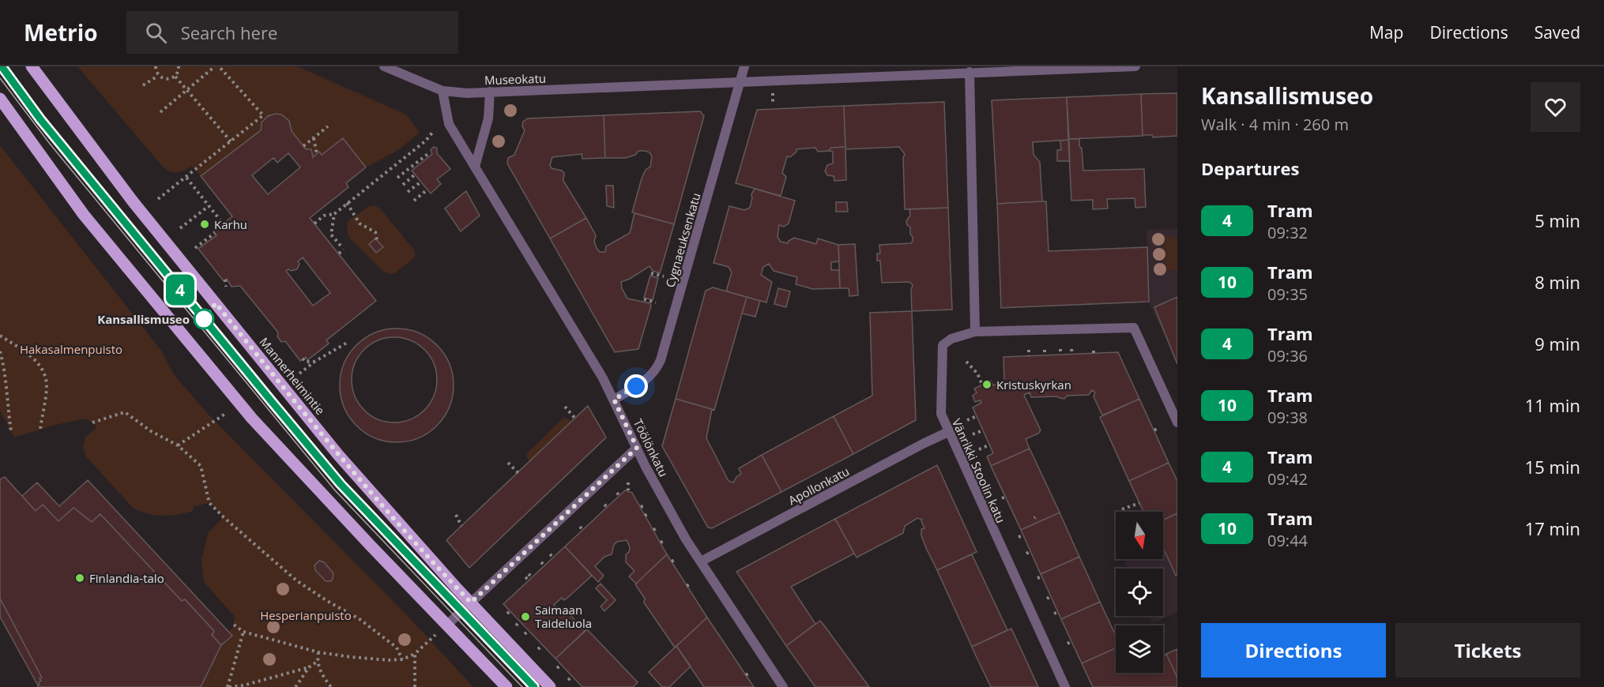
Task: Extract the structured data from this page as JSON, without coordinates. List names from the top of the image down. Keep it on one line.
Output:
{"streets":{"main road":["Mannerheimintie"],"street":["Museokatu","Cygnaeuksenkatu","Töölönkatu","Vänrikki Stoolin katu","Apollonkatu"]},"crossings":[["Museokatu","Cygnaeuksenkatu"],["Museokatu","Töölönkatu"],["Cygnaeuksenkatu","Töölönkatu"],["Töölönkatu","Apollonkatu"],["Vänrikki Stoolin katu","Apollonkatu"]],"parks":["Hakasalmenpuisto","Hesperianpuisto"],"places":["Karhu","Kansallismuseo","Kristuskyrkan","Finlandia-talo","Saimaan Taideluola"],"lines":["tram line 4"],"north":"bottom","page":{"header":"Metrio","search":"Search here","nav":["Map","Directions","Saved"],"on_map":"4","heading":[["Kansallismuseo","Walk · 4 min · 260 m"],"Departures"],"list":[{"mark":"4","name":"Tram","note":"09:32","value":"5 min"},{"mark":"10","name":"Tram","note":"09:35","value":"8 min"},{"mark":"4","name":"Tram","note":"09:36","value":"9 min"},{"mark":"10","name":"Tram","note":"09:38","value":"11 min"},{"mark":"4","name":"Tram","note":"09:42","value":"15 min"},{"mark":"10","name":"Tram","note":"09:44","value":"17 min"}],"buttons":["Directions","Tickets"]}}
